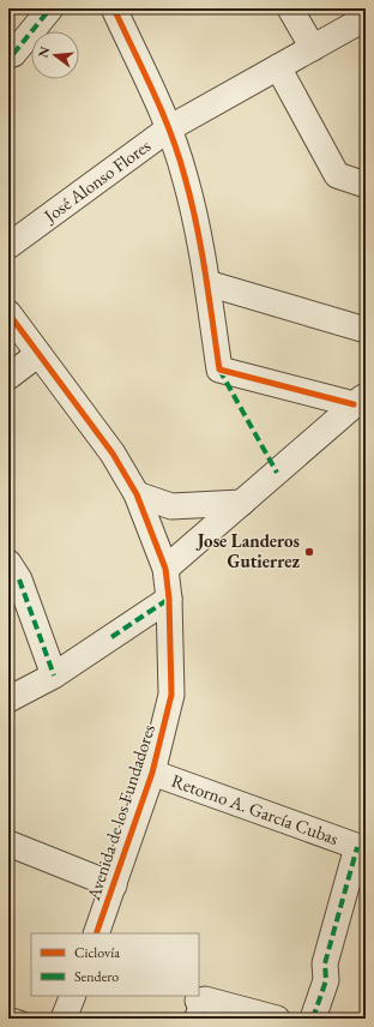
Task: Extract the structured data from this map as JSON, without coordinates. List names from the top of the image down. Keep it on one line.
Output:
{"streets":{"street":["José Alonso Flores","Retorno A. García Cubas","Avenida de los Fundadores"]},"crossings":[["Retorno A. García Cubas","Avenida de los Fundadores"]],"places":["Jose Landeros Gutierrez"],"legend":["Ciclovía","Sendero"],"north":"left"}
